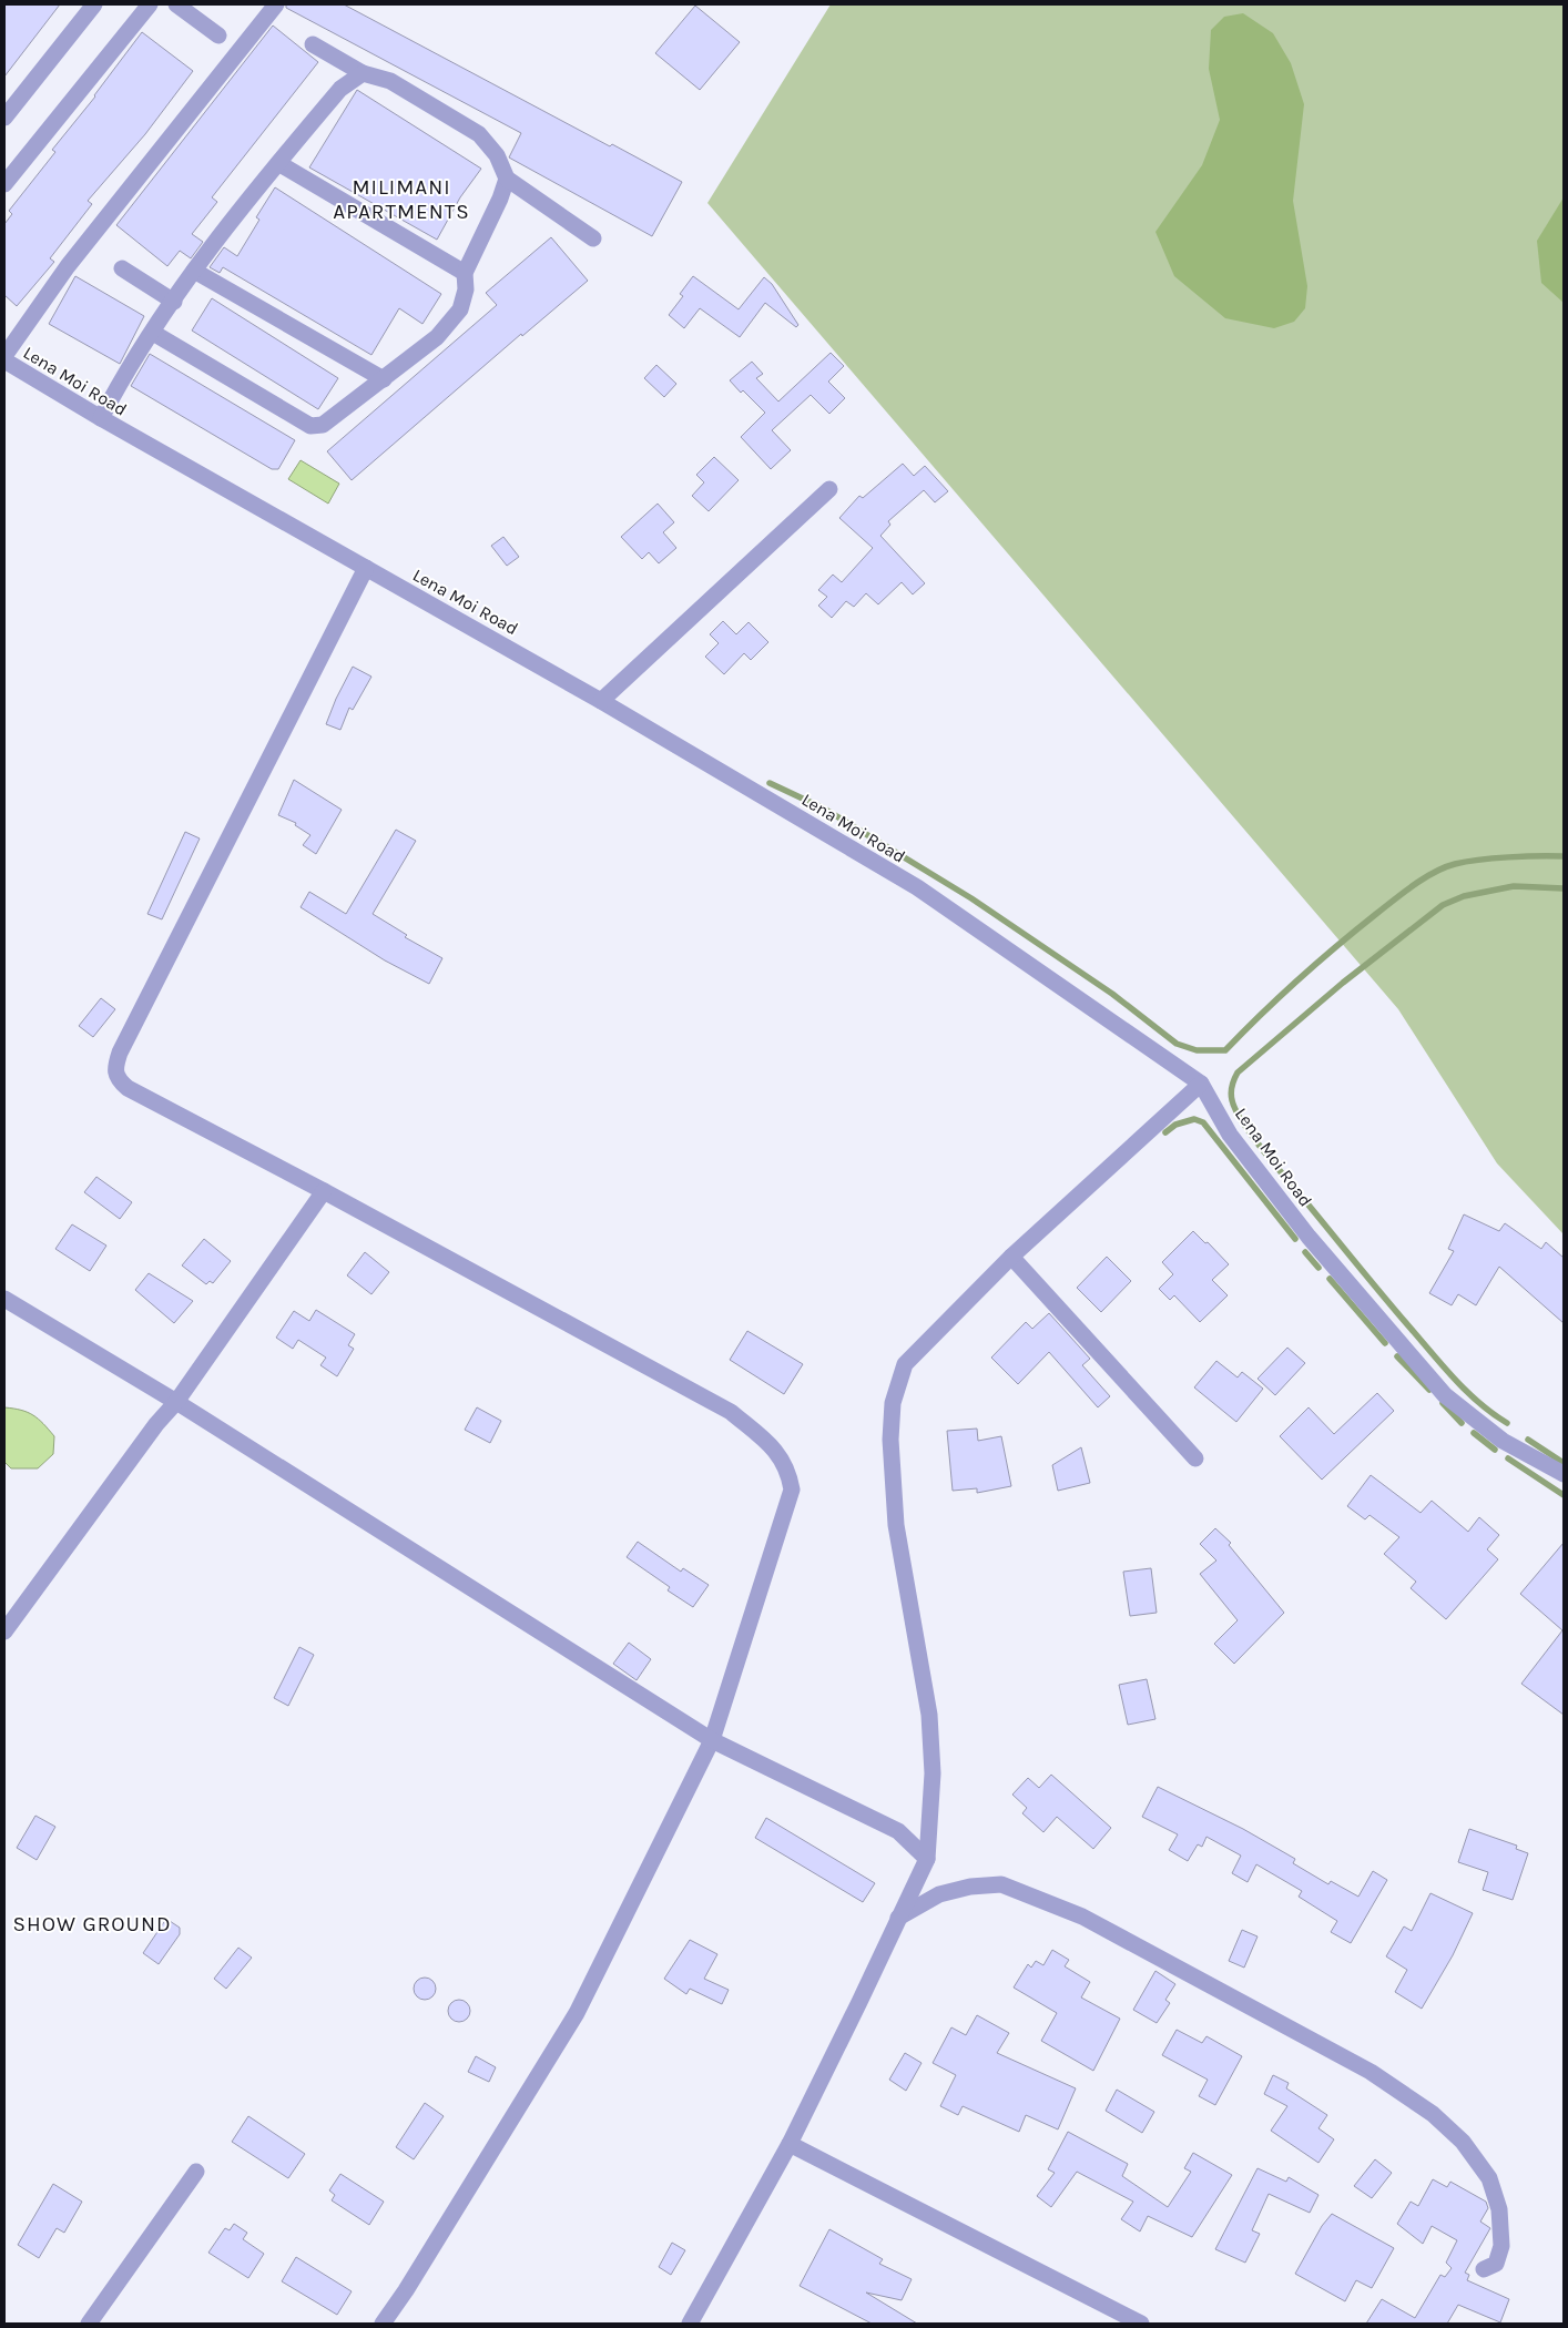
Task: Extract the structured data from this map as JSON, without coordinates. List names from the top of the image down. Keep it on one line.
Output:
{"streets":{"street":["Lena Moi Road"]},"districts":["MILIMANI APARTMENTS","SHOW GROUND"]}
